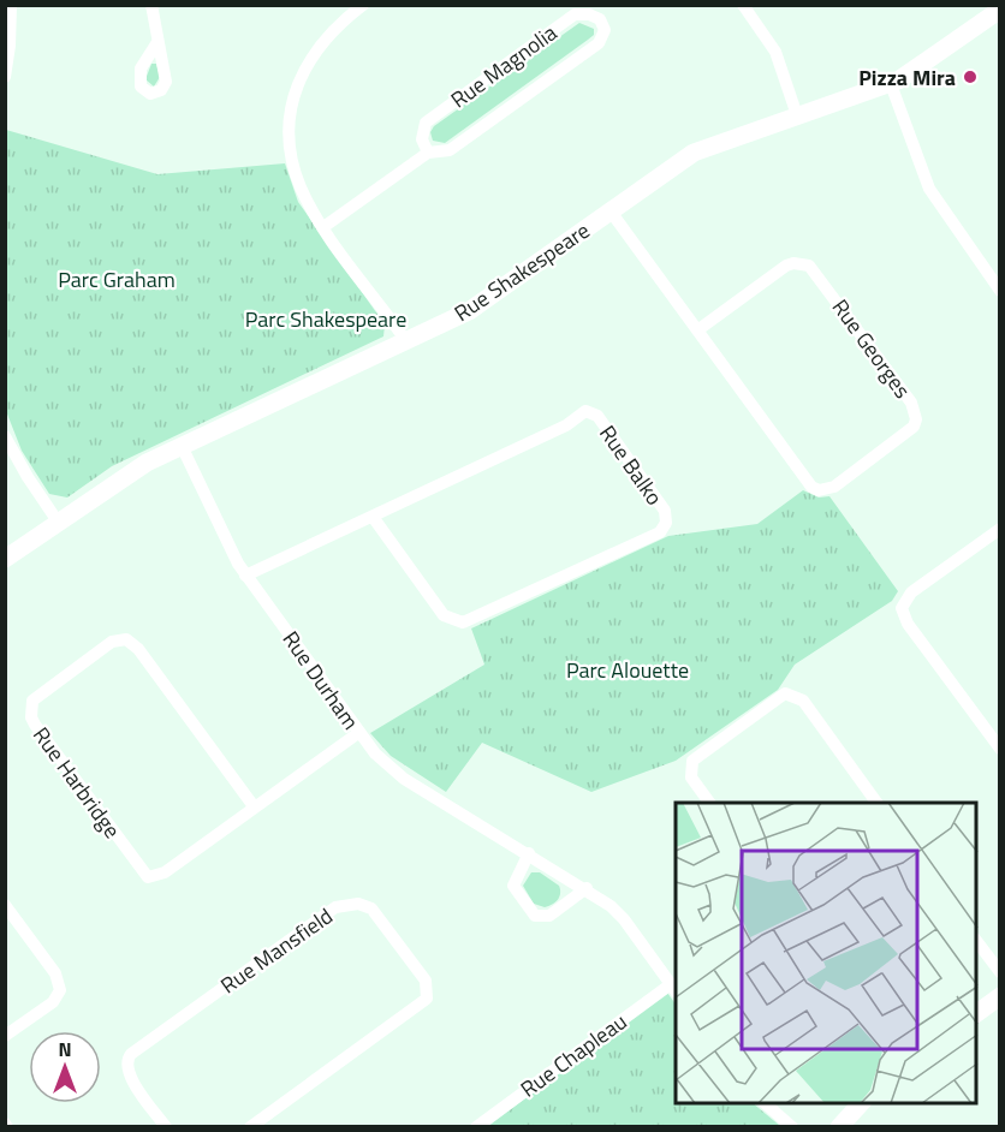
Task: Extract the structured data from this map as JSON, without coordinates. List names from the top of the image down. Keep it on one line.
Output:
{"streets":{"street":["Rue Magnolia","Rue Shakespeare","Rue Georges","Rue Balko","Rue Durham","Rue Harbridge","Rue Mansfield","Rue Chapleau"]},"crossings":[["Rue Shakespeare","Rue Georges"],["Rue Shakespeare","Rue Durham"],["Rue Balko","Rue Durham"],["Rue Durham","Rue Harbridge"],["Rue Durham","Rue Chapleau"]],"parks":["Parc Graham","Parc Shakespeare","Parc Alouette"],"places":["Pizza Mira"],"north":"top"}
